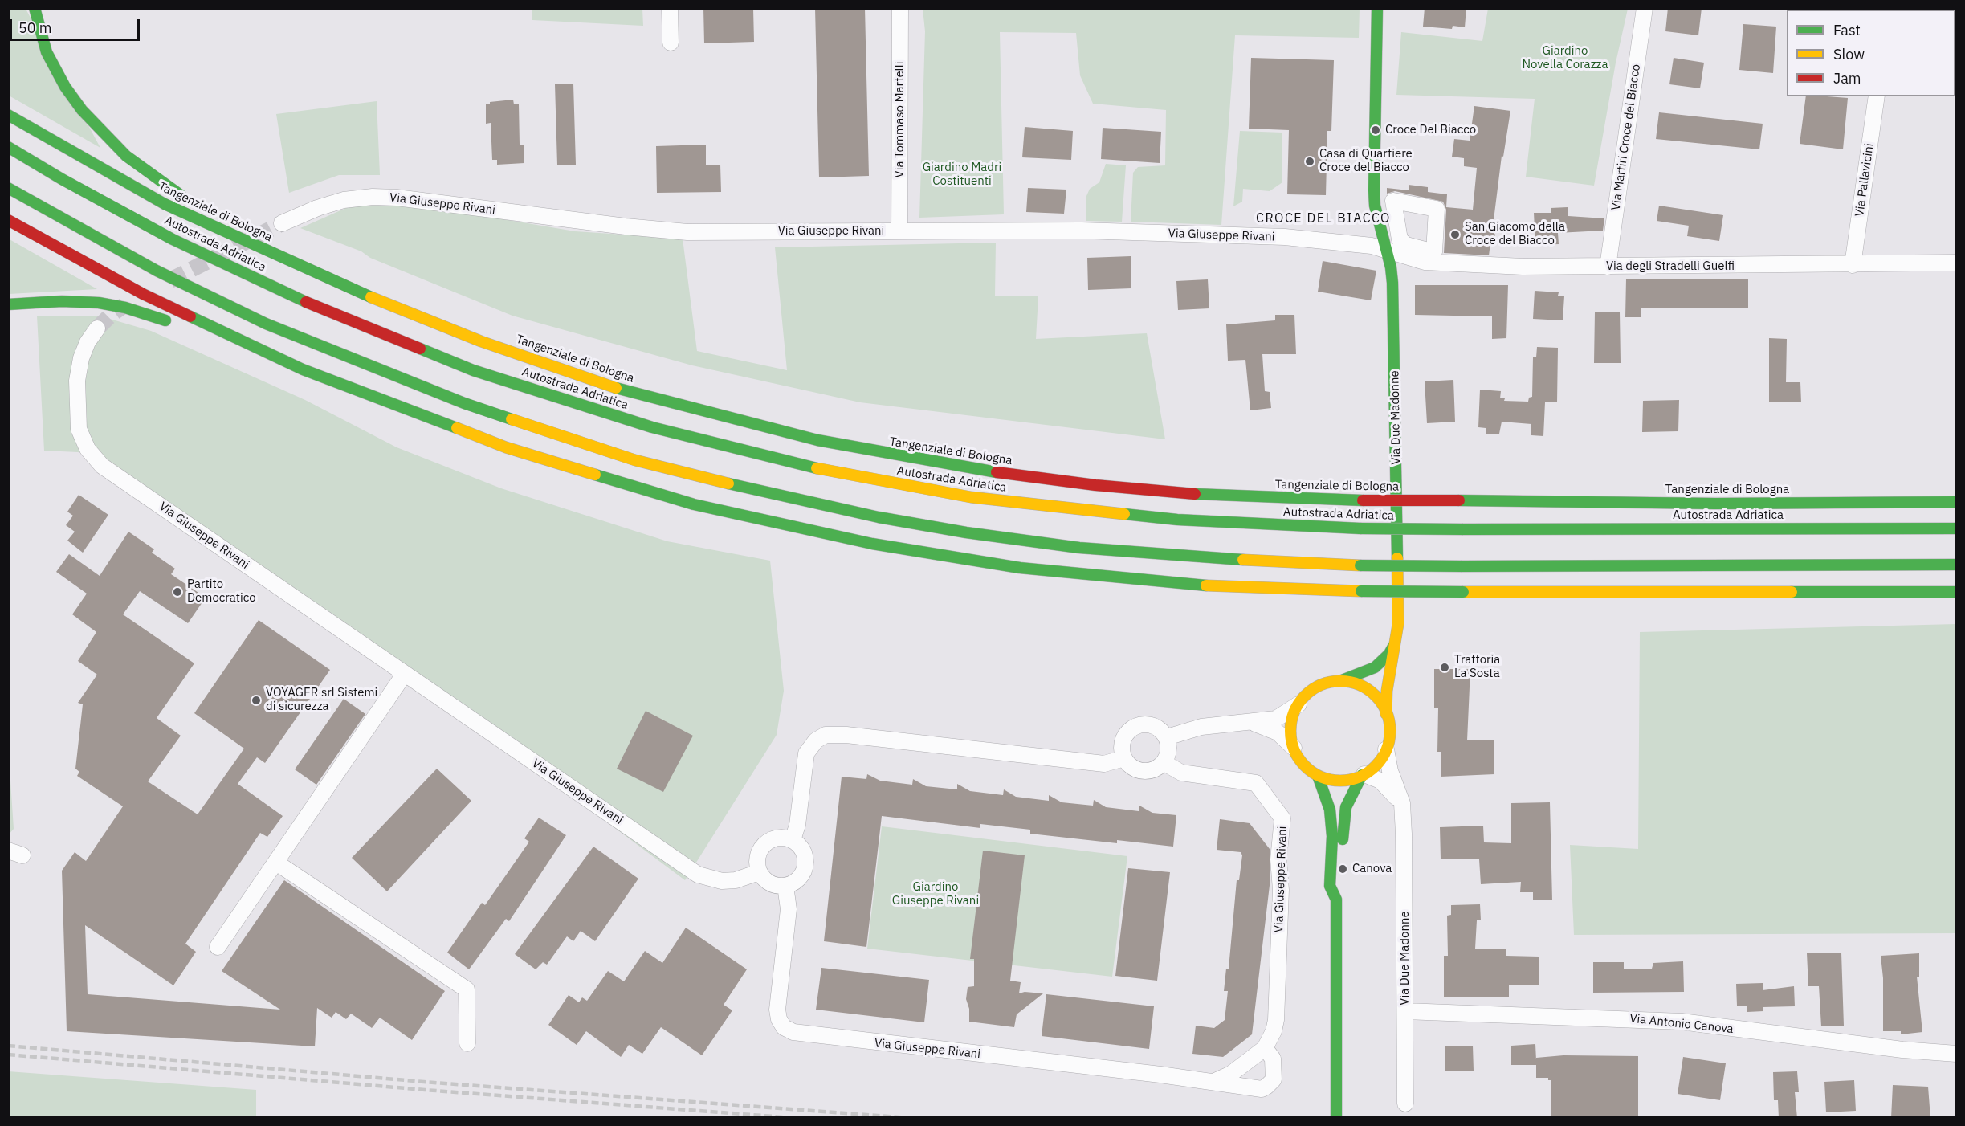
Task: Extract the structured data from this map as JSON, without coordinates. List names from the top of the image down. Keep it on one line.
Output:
{"streets":{"main road":["Tangenziale di Bologna","Autostrada Adriatica","Via Due Madonne"],"street":["Via Tommaso Martelli","Via Martiri Croce del Biacco","Via Pallavicini","Via Giuseppe Rivani","Via degli Stradelli Guelfi","Via Antonio Canova"]},"crossings":[["Via Tommaso Martelli","Via Giuseppe Rivani"],["Via Martiri Croce del Biacco","Via degli Stradelli Guelfi"],["Via Pallavicini","Via degli Stradelli Guelfi"],["Via Giuseppe Rivani","Via degli Stradelli Guelfi"],["Via Giuseppe Rivani","Via Due Madonne"],["Via degli Stradelli Guelfi","Via Due Madonne"],["Via Due Madonne","Via Antonio Canova"]],"districts":["CROCE DEL BIACCO"],"parks":["Giardino Novella Corazza","Giardino Madri Costituenti","Giardino Giuseppe Rivani"],"places":["Croce Del Biacco","Casa di Quartiere Croce del Biacco","San Giacomo della Croce del Biacco","Partito Democratico","Trattoria La Sosta","VOYAGER srl Sistemi di sicurezza","Canova"],"legend":["Fast","Slow","Jam"],"scale_bar":"50 m"}
